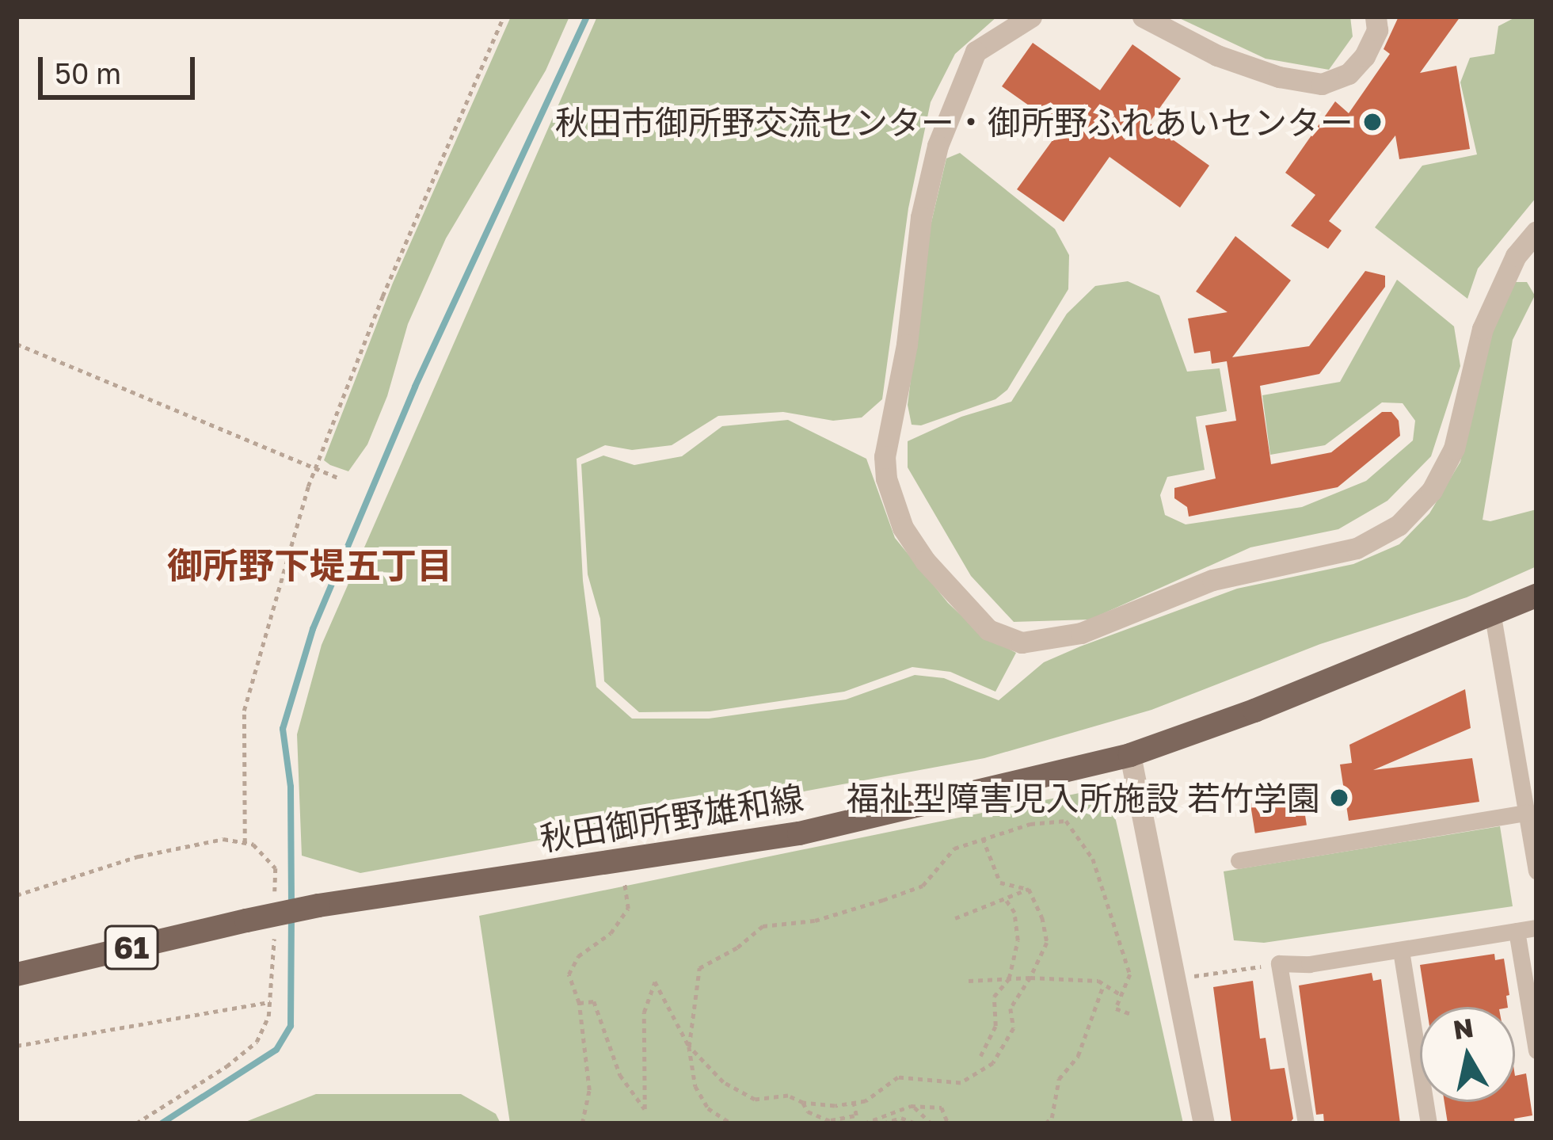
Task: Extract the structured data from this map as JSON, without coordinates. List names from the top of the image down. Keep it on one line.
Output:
{"streets":{"main road":["秋田御所野雄和線","61"]},"districts":["御所野下堤五丁目"],"places":["秋田市御所野交流センター・御所野ふれあいセンター","福祉型障害児入所施設 若竹学園"],"scale_bar":"50 m","north":"top"}
